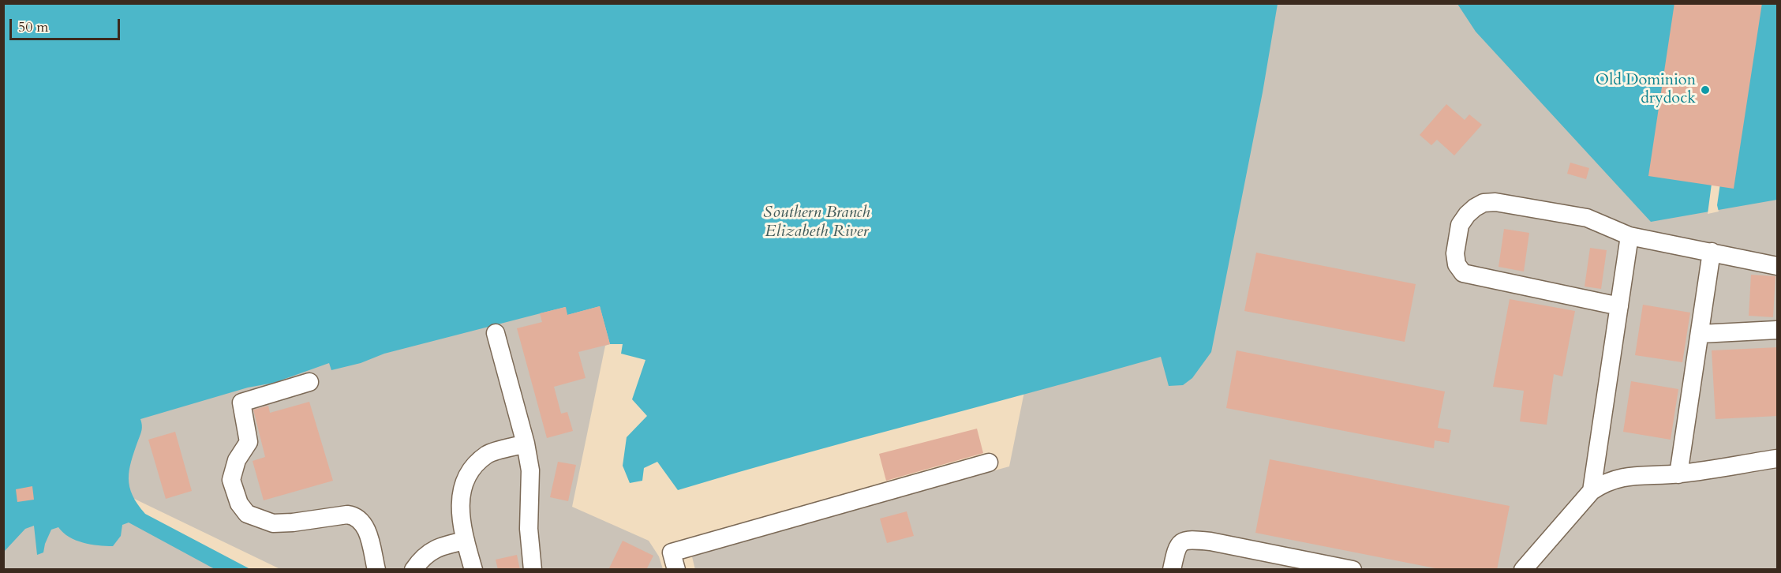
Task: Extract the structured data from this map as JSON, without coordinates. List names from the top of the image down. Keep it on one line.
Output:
{"water":["Southern Branch Elizabeth River"],"places":["Old Dominion drydock"],"scale_bar":"50 m"}
